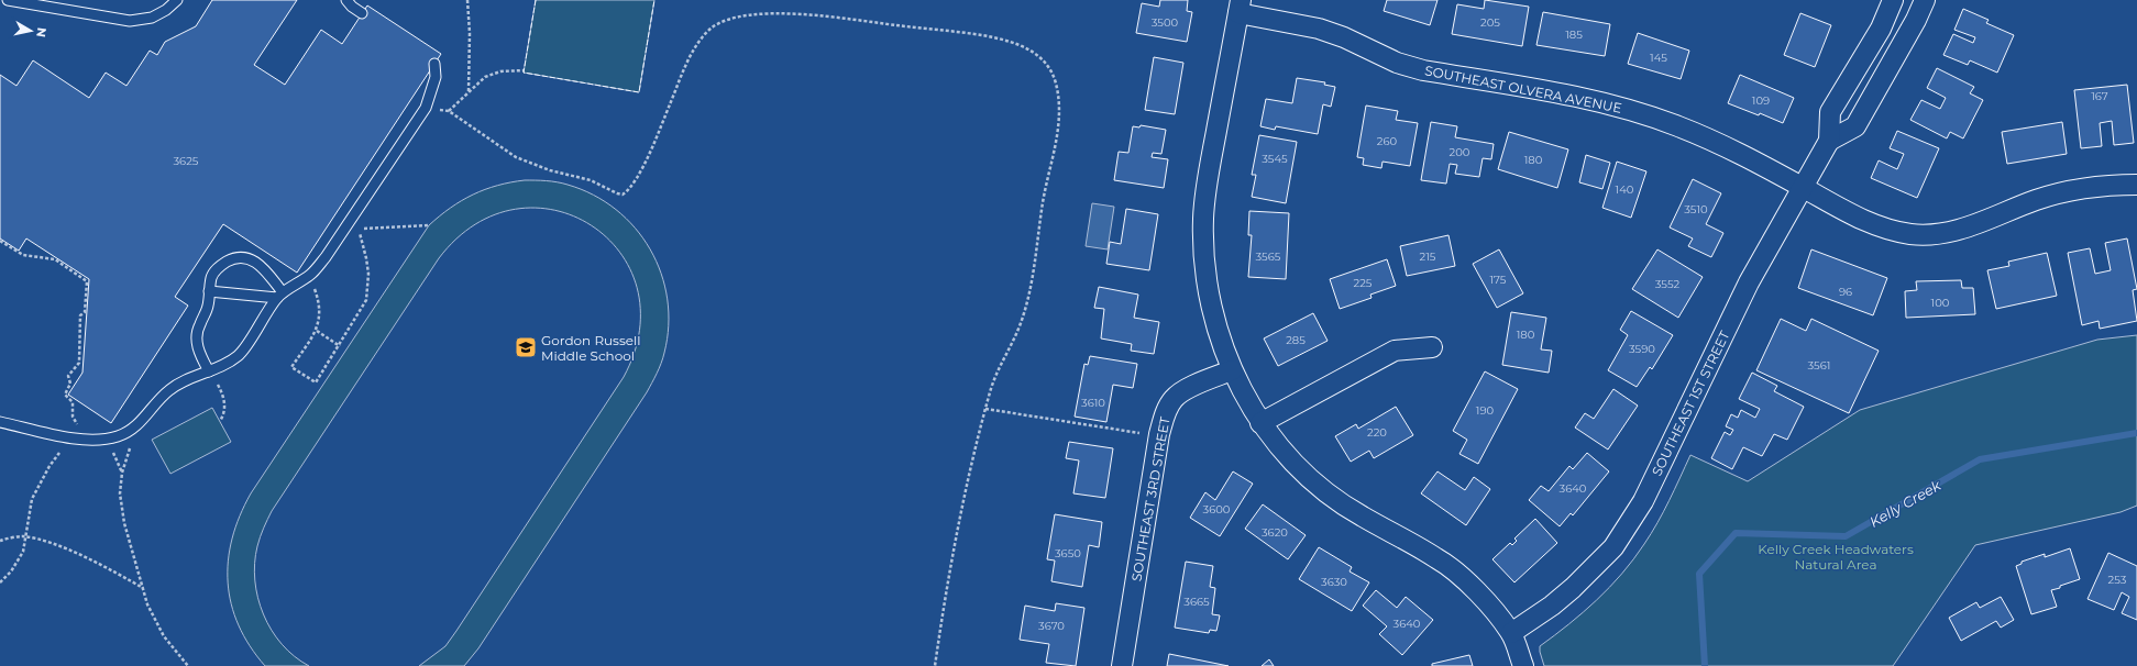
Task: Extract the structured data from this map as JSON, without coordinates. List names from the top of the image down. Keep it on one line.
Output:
{"streets":{"street":["SOUTHEAST OLVERA AVENUE","SOUTHEAST 1ST STREET","SOUTHEAST 3RD STREET"]},"crossings":[["SOUTHEAST OLVERA AVENUE","SOUTHEAST 1ST STREET"]],"water":["Kelly Creek"],"parks":["Kelly Creek Headwaters Natural Area"],"places":{"school or university":["Gordon Russell Middle School"]},"house_numbers":["3500","205","185","145","167","109","260","200","3545","180","3625","140","3510","3565","215","175","225","3552","96","100","180","285","3590","3561","3610","190","220","3640","3600","3620","3650","253","3630","3665","3640","3670"],"north":"right"}
